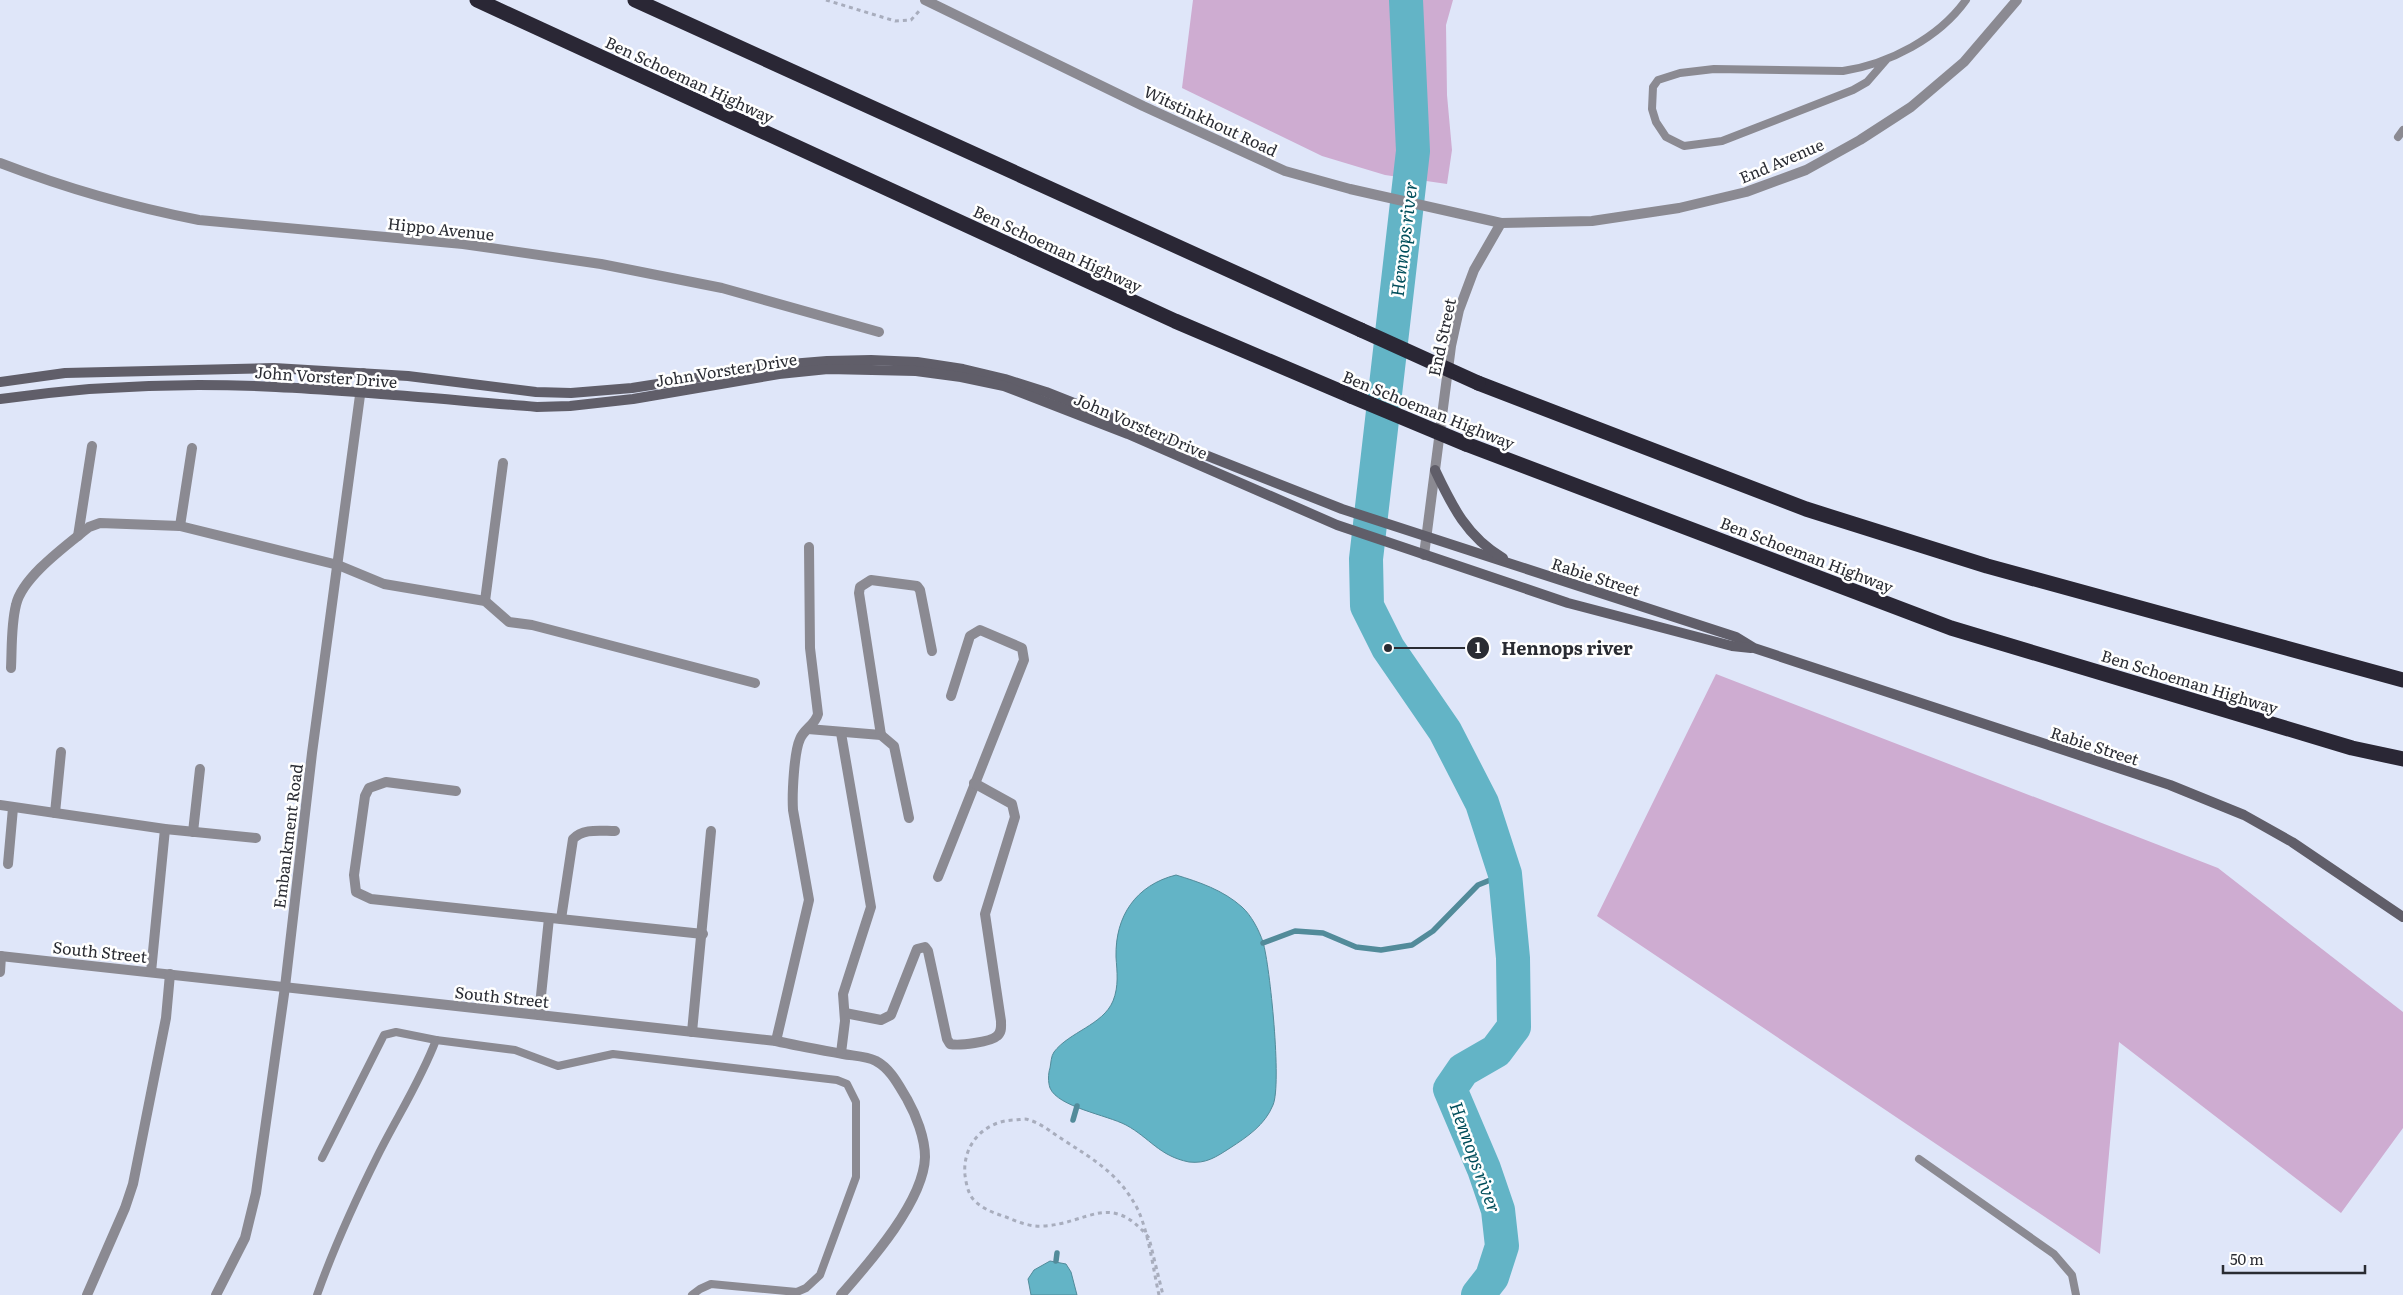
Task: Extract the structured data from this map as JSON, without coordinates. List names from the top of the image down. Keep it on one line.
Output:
{"streets":{"highway":["Ben Schoeman Highway"],"main road":["John Vorster Drive","Rabie Street"],"street":["Witstinkhout Road","End Avenue","Hippo Avenue","End Street","Embankment Road","South Street"]},"crossings":[["Witstinkhout Road","End Avenue"],["Witstinkhout Road","End Street"],["End Avenue","End Street"],["End Street","John Vorster Drive"],["End Street","Rabie Street"],["John Vorster Drive","Rabie Street"],["John Vorster Drive","Embankment Road"],["Embankment Road","South Street"]],"water":["Hennops river"],"places":["Hennops river"],"scale_bar":"50 m"}
